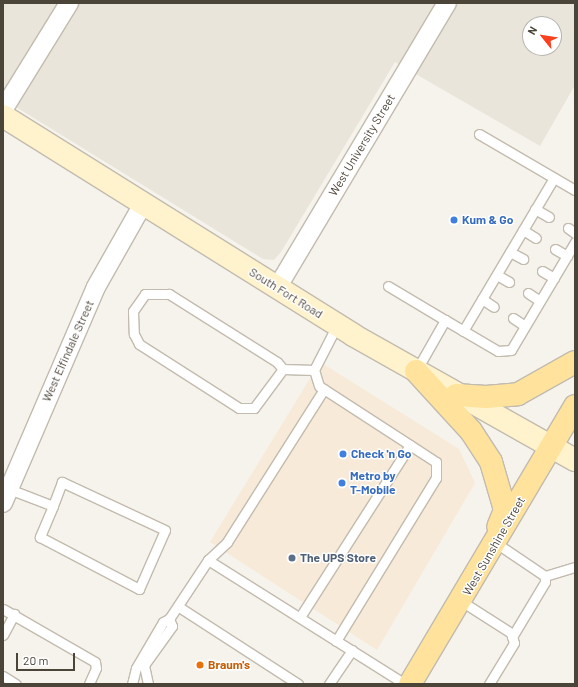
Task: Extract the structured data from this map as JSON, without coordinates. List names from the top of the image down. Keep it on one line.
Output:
{"streets":{"main road":["West Sunshine Street"],"street":["West University Street","South Fort Road","West Elfindale Street"]},"crossings":[["West University Street","South Fort Road"],["South Fort Road","West Elfindale Street"],["South Fort Road","West Sunshine Street"]],"places":["Kum & Go","Check 'n Go","Metro by T-Mobile","The UPS Store","Braum's"],"scale_bar":"20 m","north":"top left"}
